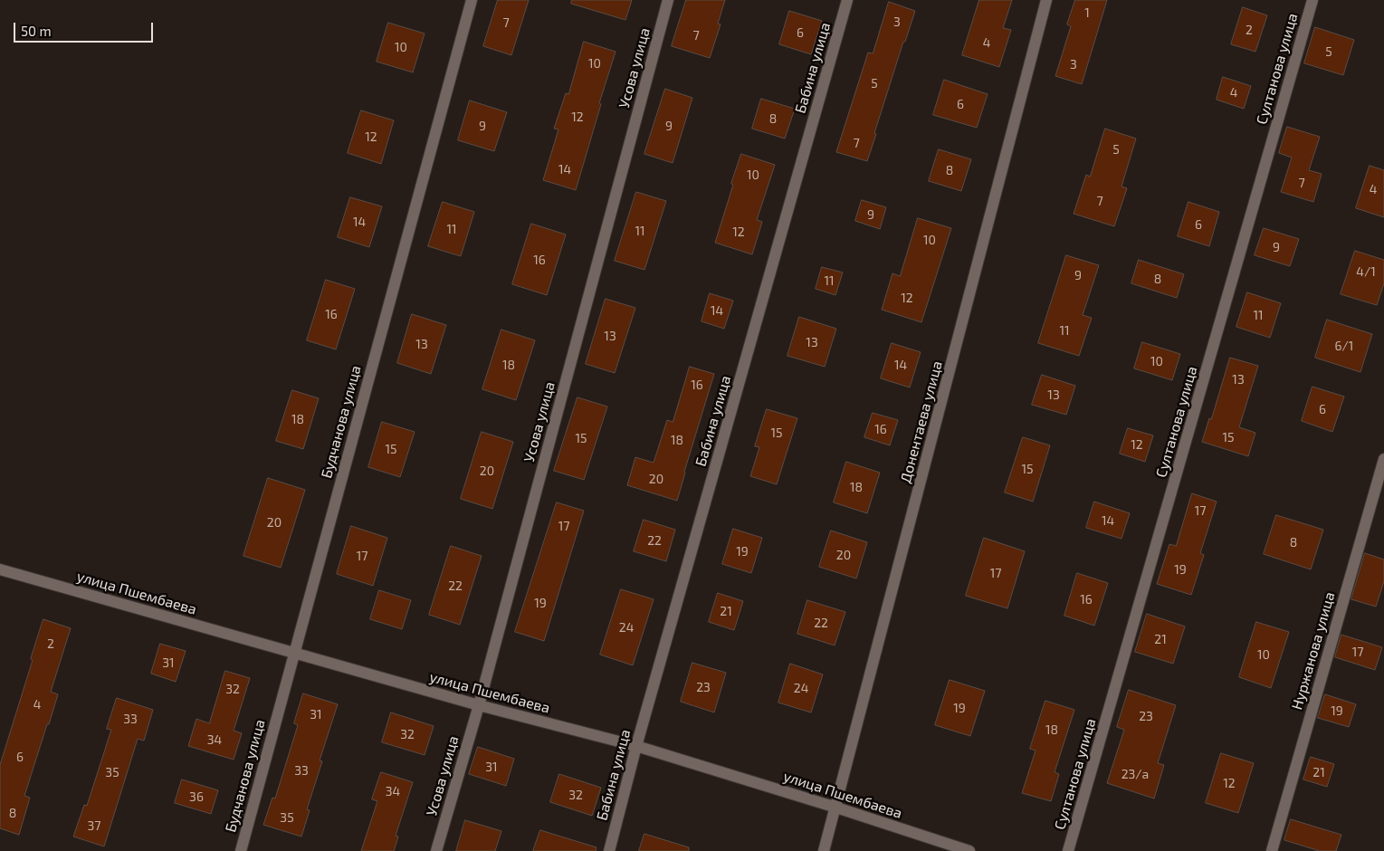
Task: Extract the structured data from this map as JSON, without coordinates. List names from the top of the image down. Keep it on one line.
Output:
{"streets":{"street":["Усова улица","Бабина улица","Султанова улица","Будчанова улица","Донентаева улица","улица Пшембаева","Нуржанова улица"]},"crossings":[["Усова улица","улица Пшембаева"],["Бабина улица","улица Пшембаева"],["Будчанова улица","улица Пшембаева"],["Донентаева улица","улица Пшембаева"]],"house_numbers":["1","3","7","2","6","7","4","10","5","10","3","5","4","6","12","8","9","9","12","7","5","14","8","10","7","4","7","9","14","6","11","11","12","10","9","16","4/1","9","8","11","12","14","16","11","11","13","13","13","6/1","10","18","14","13","16","13","6","18","16","15","15","15","18","12","15","15","20","20","18","17","14","20","17","22","8","19","20","17","19","17","22","16","19","21","22","24","21","2","17","10","31","23","24","32","4","19","19","31","23","33","18","32","34","6","31","33","35","21","23/а","12","34","32","36","8","35","37"],"scale_bar":"50 m"}
